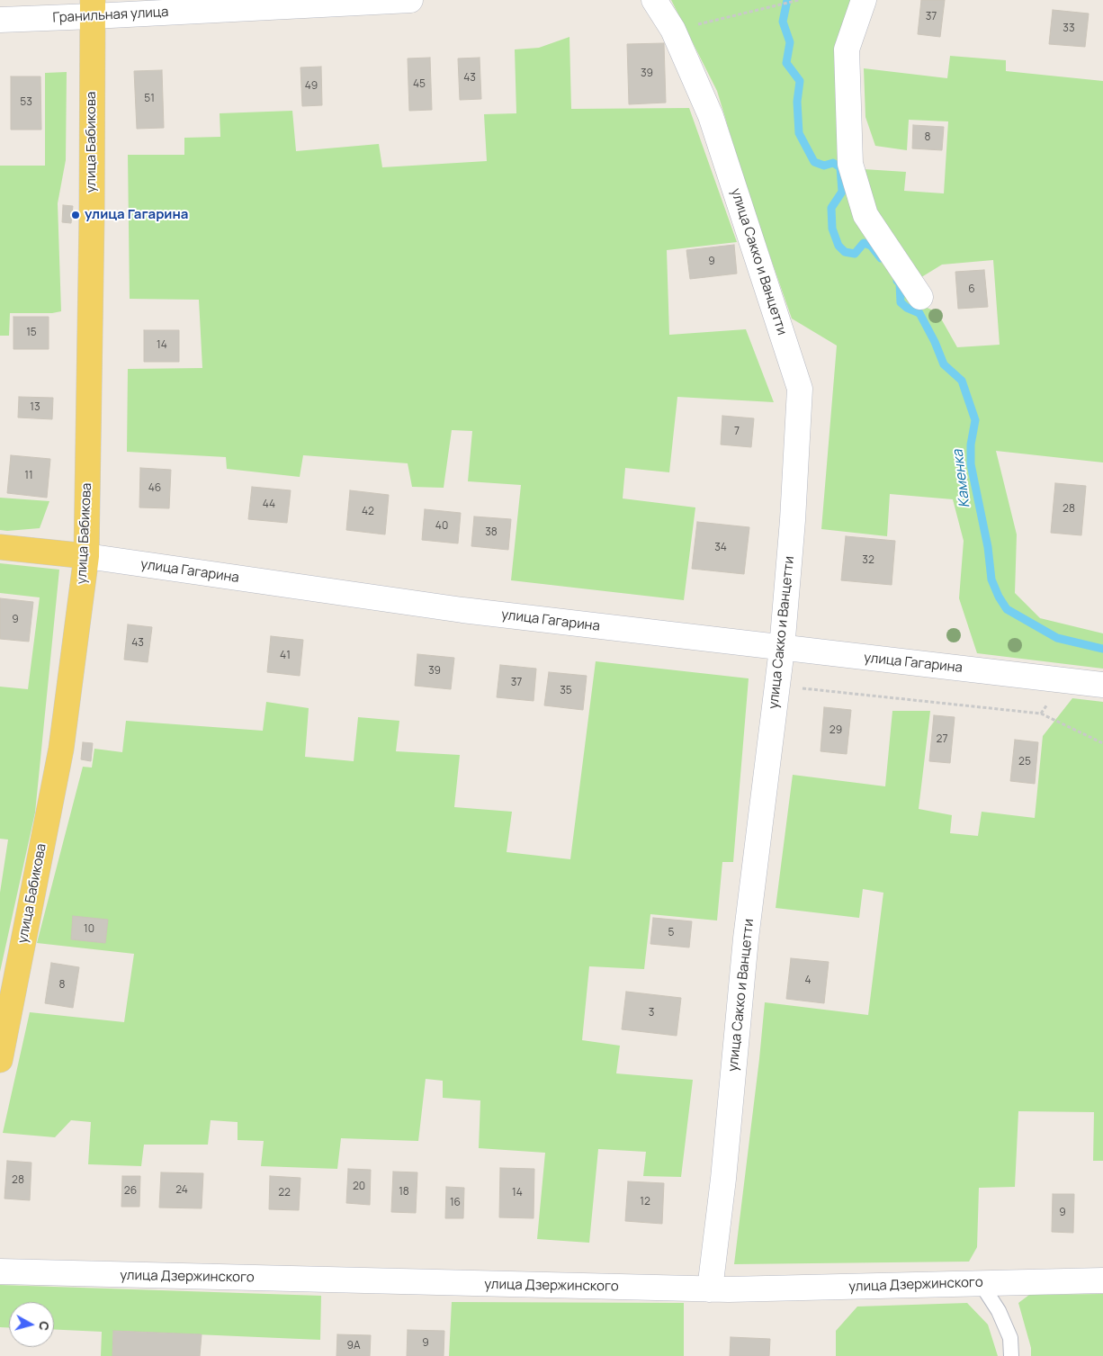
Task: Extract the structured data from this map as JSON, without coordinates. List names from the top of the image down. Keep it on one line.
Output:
{"streets":{"main road":["улица Бабикова","улица Гагарина"],"street":["Гранильная улица","улица Сакко и Ванцетти","улица Дзержинского"]},"crossings":[["Гранильная улица","улица Бабикова"],["улица Бабикова","улица Гагарина"],["улица Сакко и Ванцетти","улица Гагарина"],["улица Сакко и Ванцетти","улица Дзержинского"]],"water":["Каменка"],"places":["улица Гагарина"],"house_numbers":["37","33","39","43","45","49","51","53","8","9","6","15","14","13","7","11","46","44","28","42","40","38","34","32","9","43","41","39","37","35","29","27","25","10","5","4","8","3","28","20","24","26","18","22","14","12","16","9","9","9А"],"north":"right"}
